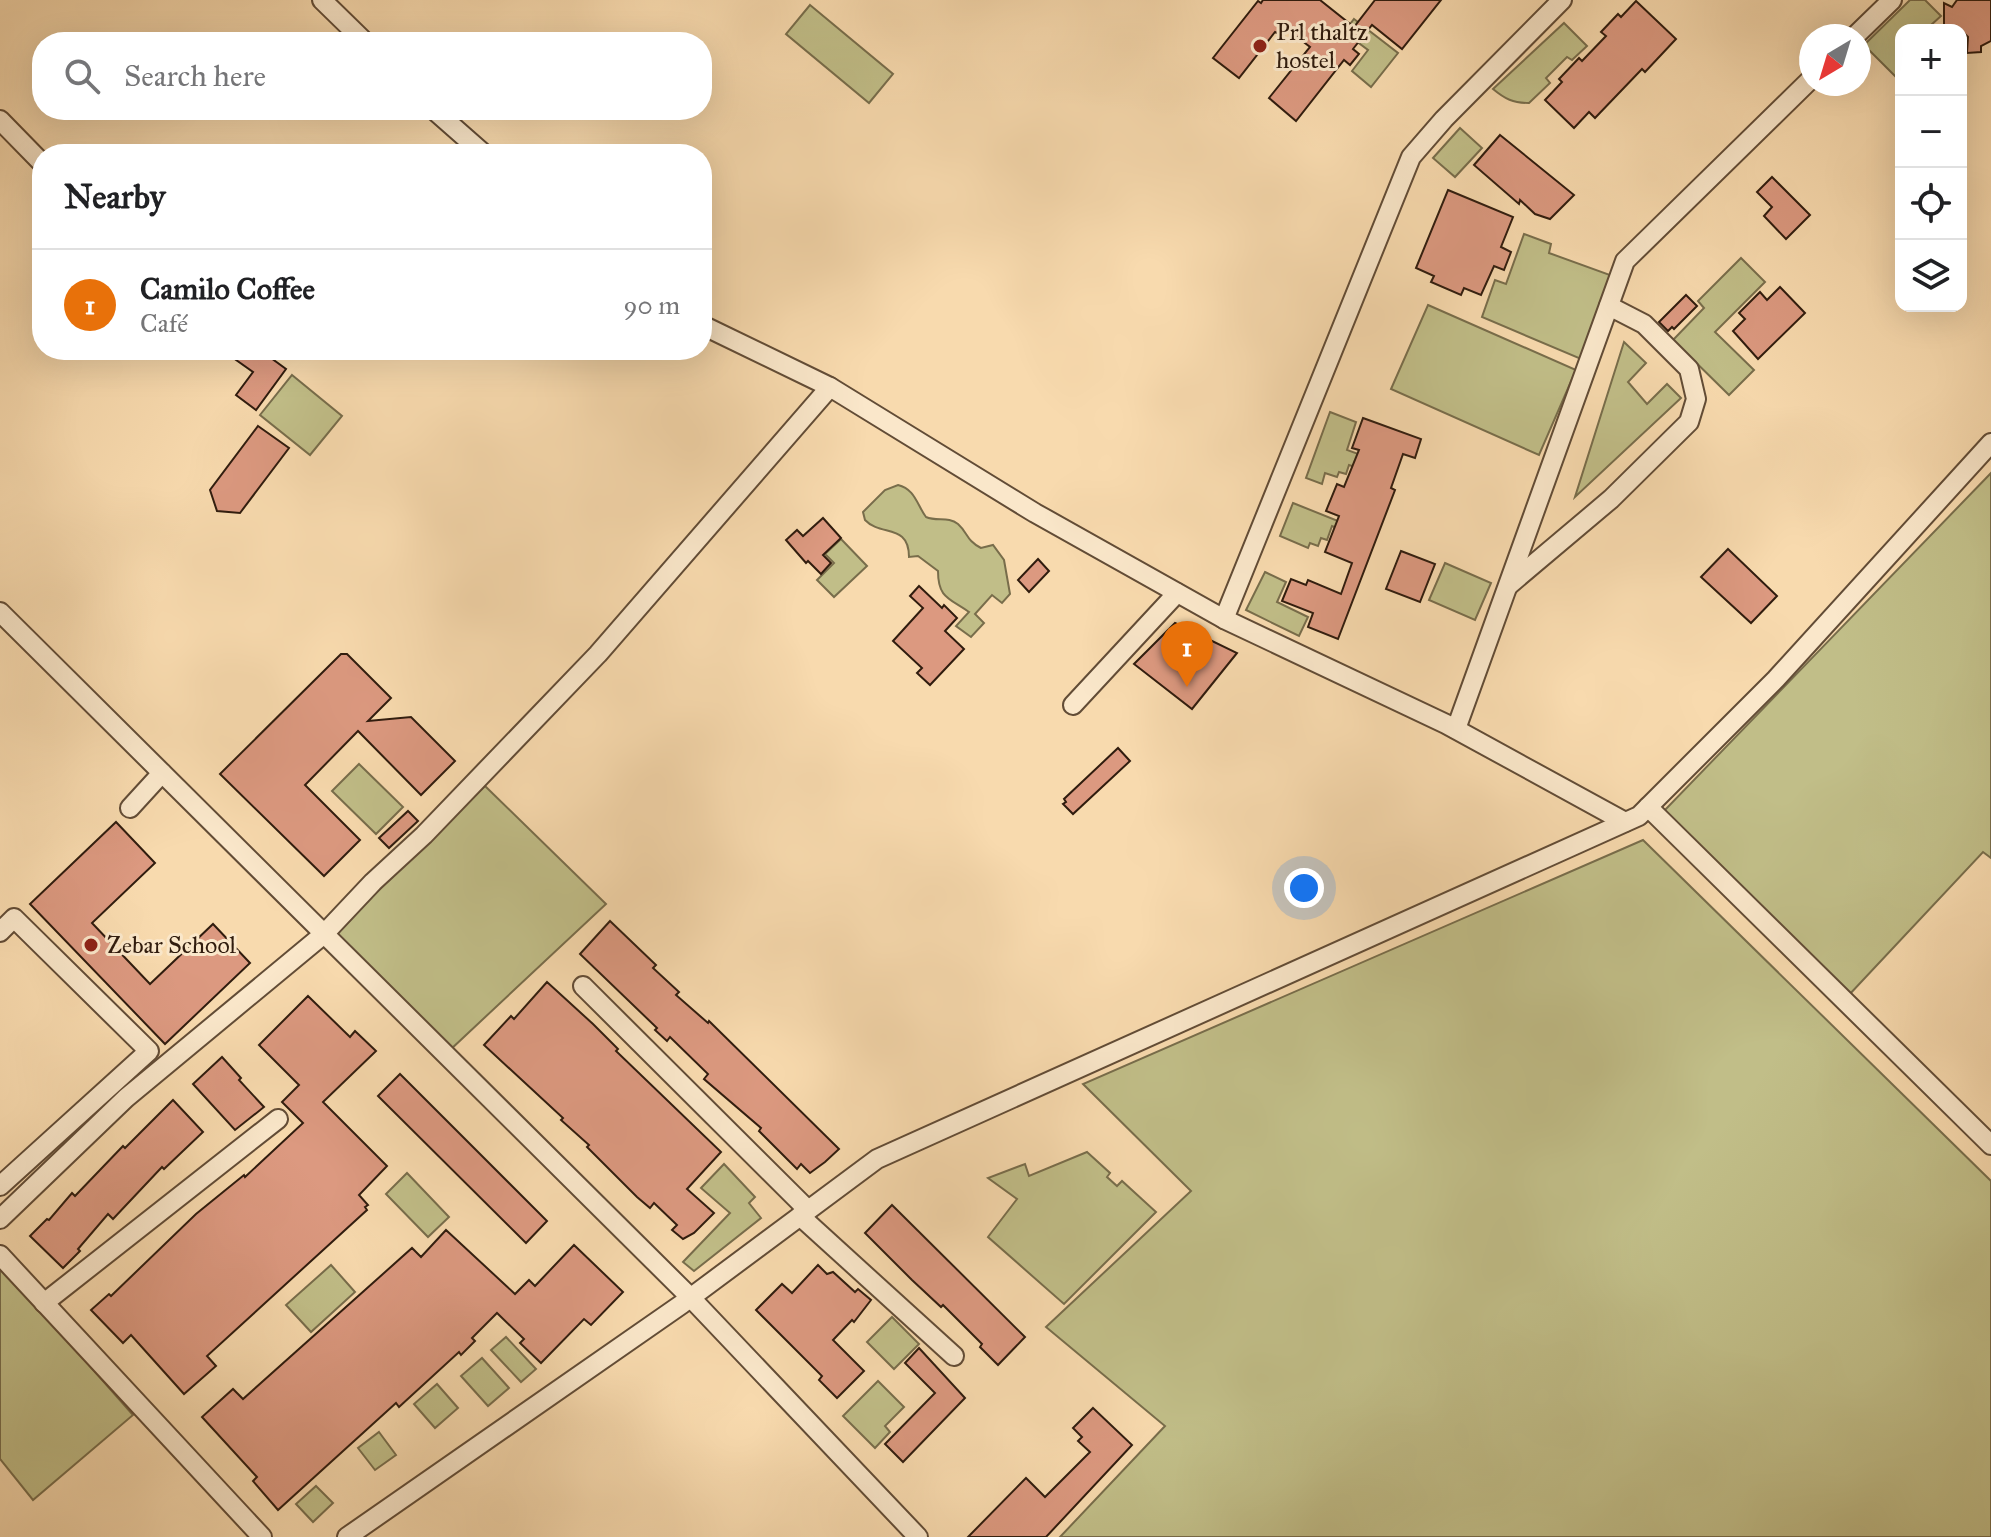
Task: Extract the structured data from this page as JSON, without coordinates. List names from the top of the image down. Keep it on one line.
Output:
{"places":["Prl thaltz hostel","Zebar School"],"north":"bottom left","page":{"map_buttons":["+","−"],"search":"Search here","heading":"Nearby","list":[{"mark":"1","name":"Camilo Coffee","note":"Café","value":"90 m"}],"pins":"1"}}
